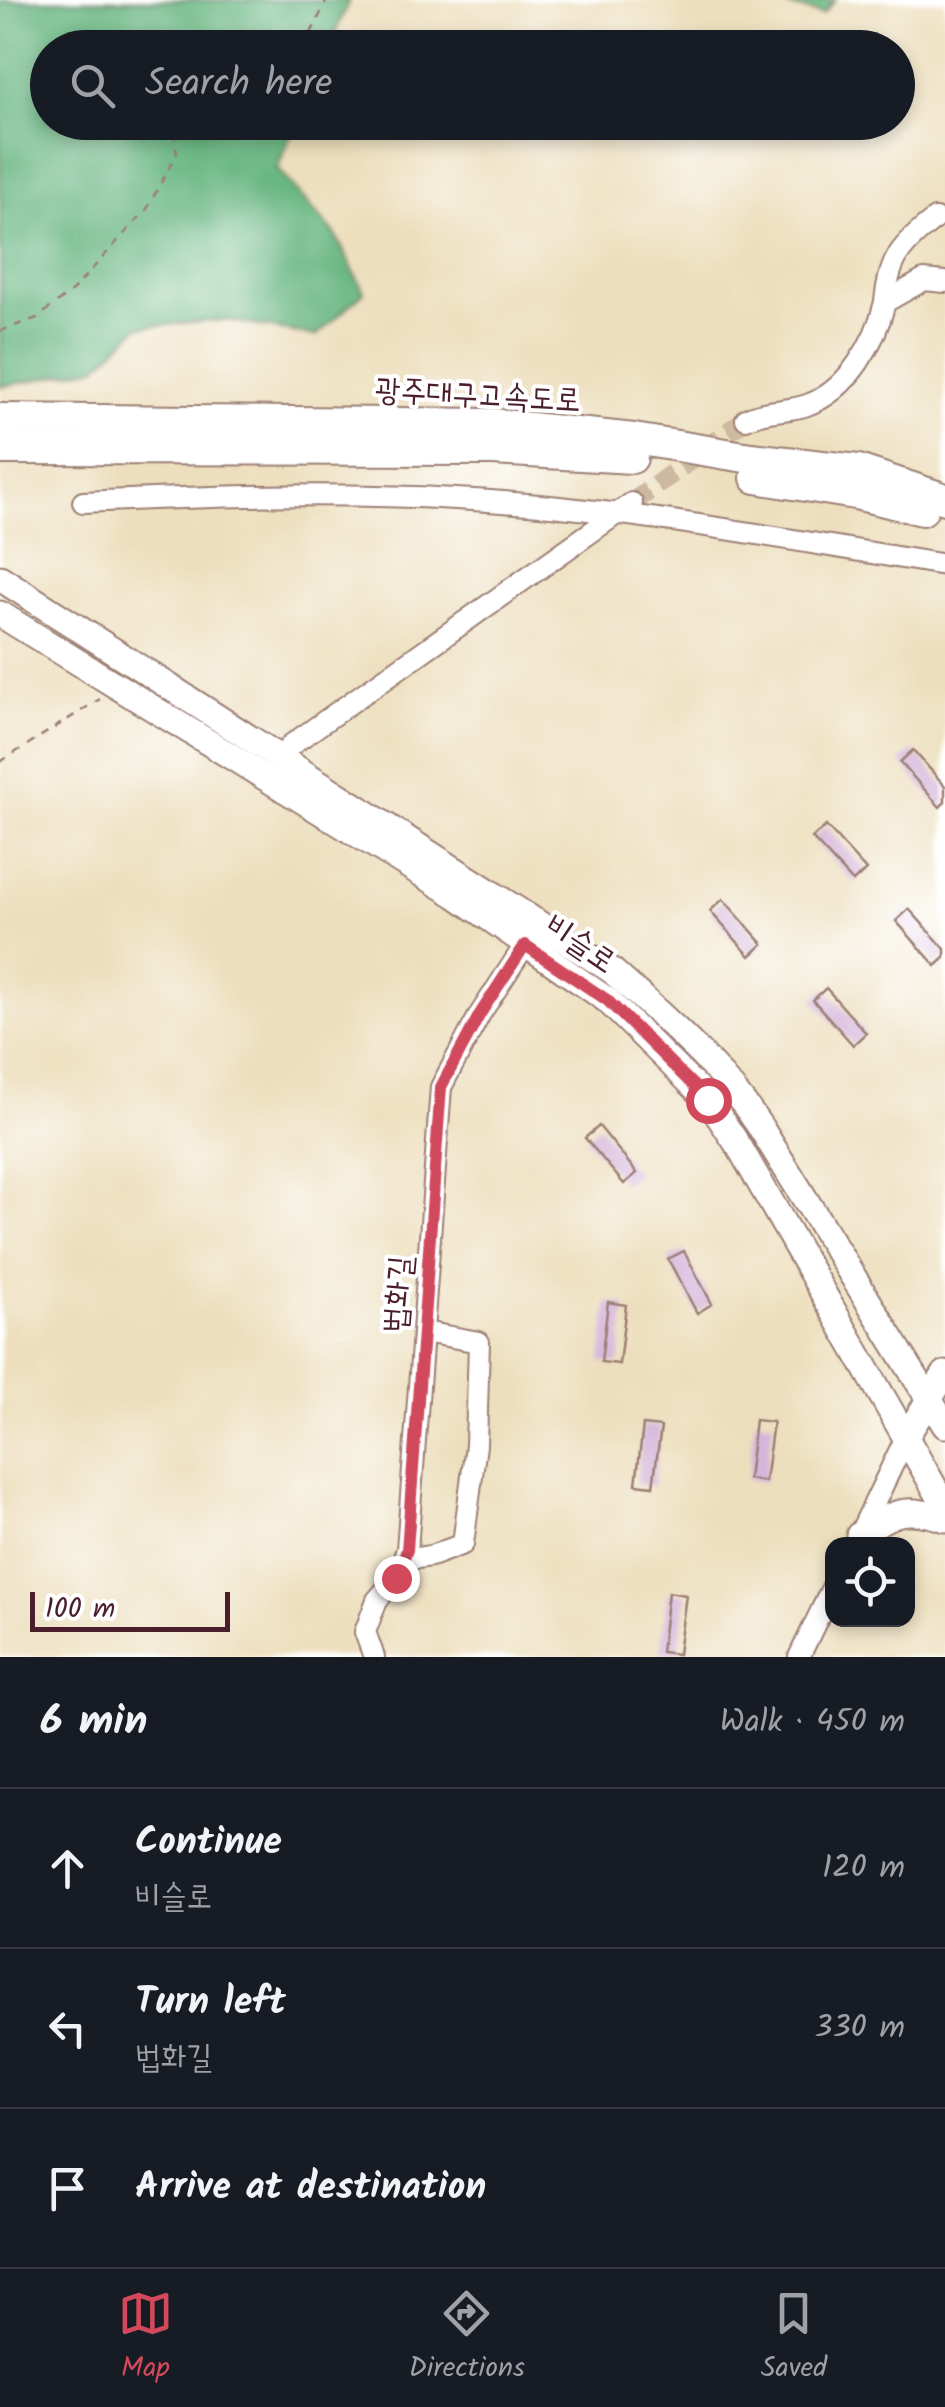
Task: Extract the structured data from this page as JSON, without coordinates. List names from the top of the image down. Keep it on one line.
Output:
{"streets":{"highway":["광주대구고속도로"],"main road":["비슬로"],"street":["법화길"]},"crossings":[["비슬로","법화길"]],"scale_bar":"100 m","page":{"search":"Search here","scale":"100 m","heading":["6 min","Walk · 450 m"],"list":[["Continue","비슬로","120 m"],["Turn left","법화길","330 m"],"Arrive at destination"],"nav":["Map","Directions","Saved"]}}
